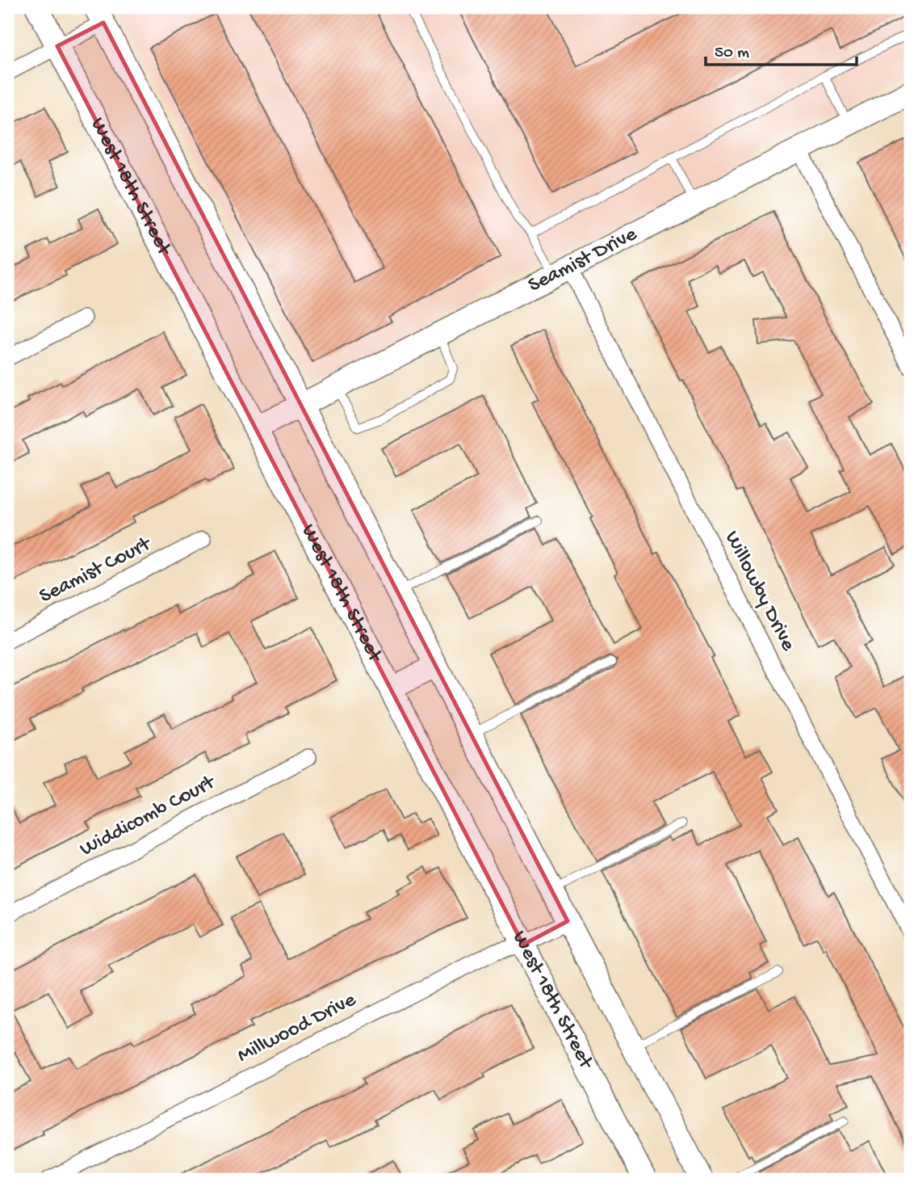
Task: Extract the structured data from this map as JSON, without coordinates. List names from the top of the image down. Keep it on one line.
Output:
{"streets":{"main road":["West 18th Street","Seamist Drive"],"street":["Seamist Court","Willowby Drive","Widdicomb Court","Millwood Drive"]},"crossings":[["West 18th Street","Seamist Drive"],["West 18th Street","Millwood Drive"],["Seamist Drive","Willowby Drive"]],"scale_bar":"50 m"}
